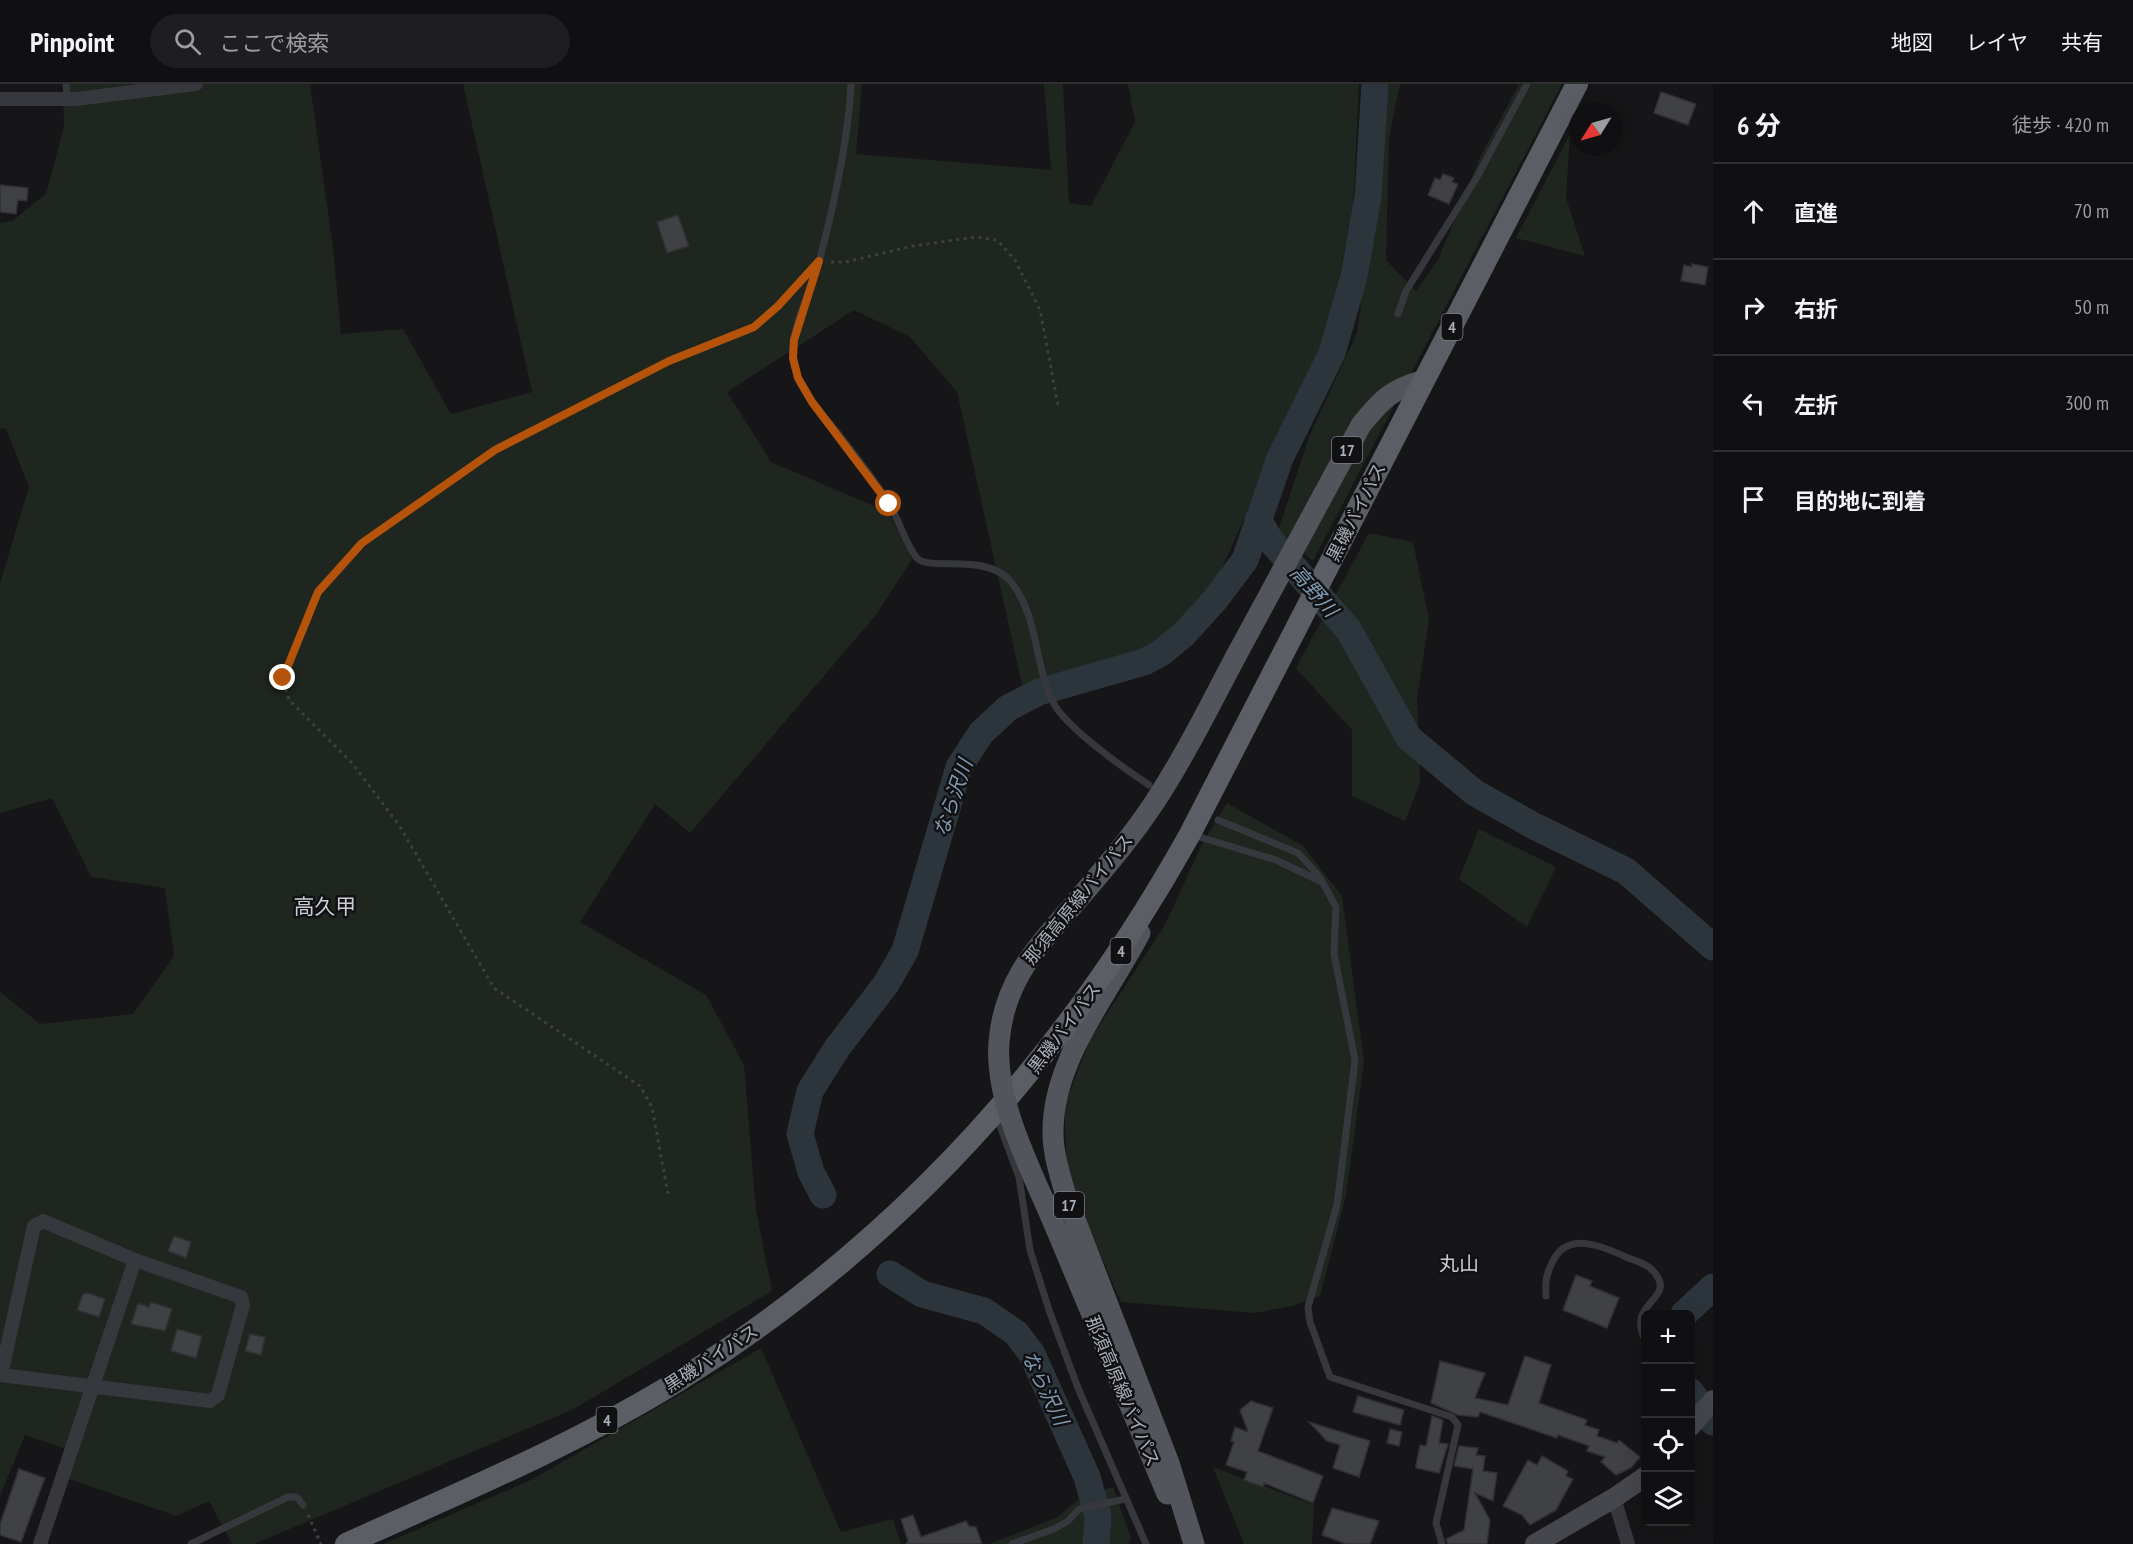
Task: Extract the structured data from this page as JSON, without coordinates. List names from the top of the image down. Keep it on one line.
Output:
{"streets":{"highway":["4","黒磯バイパス"],"main road":["17","那須高原線バイパス"]},"crossings":[["黒磯バイパス","那須高原線バイパス"]],"districts":["高久甲","丸山"],"water":["高野川","なら沢川"],"north":"bottom left","page":{"header":"Pinpoint","search":"ここで検索","nav":["地図","レイヤ","共有"],"heading":["6 分","徒歩 · 420 m"],"list":[["直進","70 m"],["右折","50 m"],["左折","300 m"],"目的地に到着"],"map_buttons":["+","−"]}}
